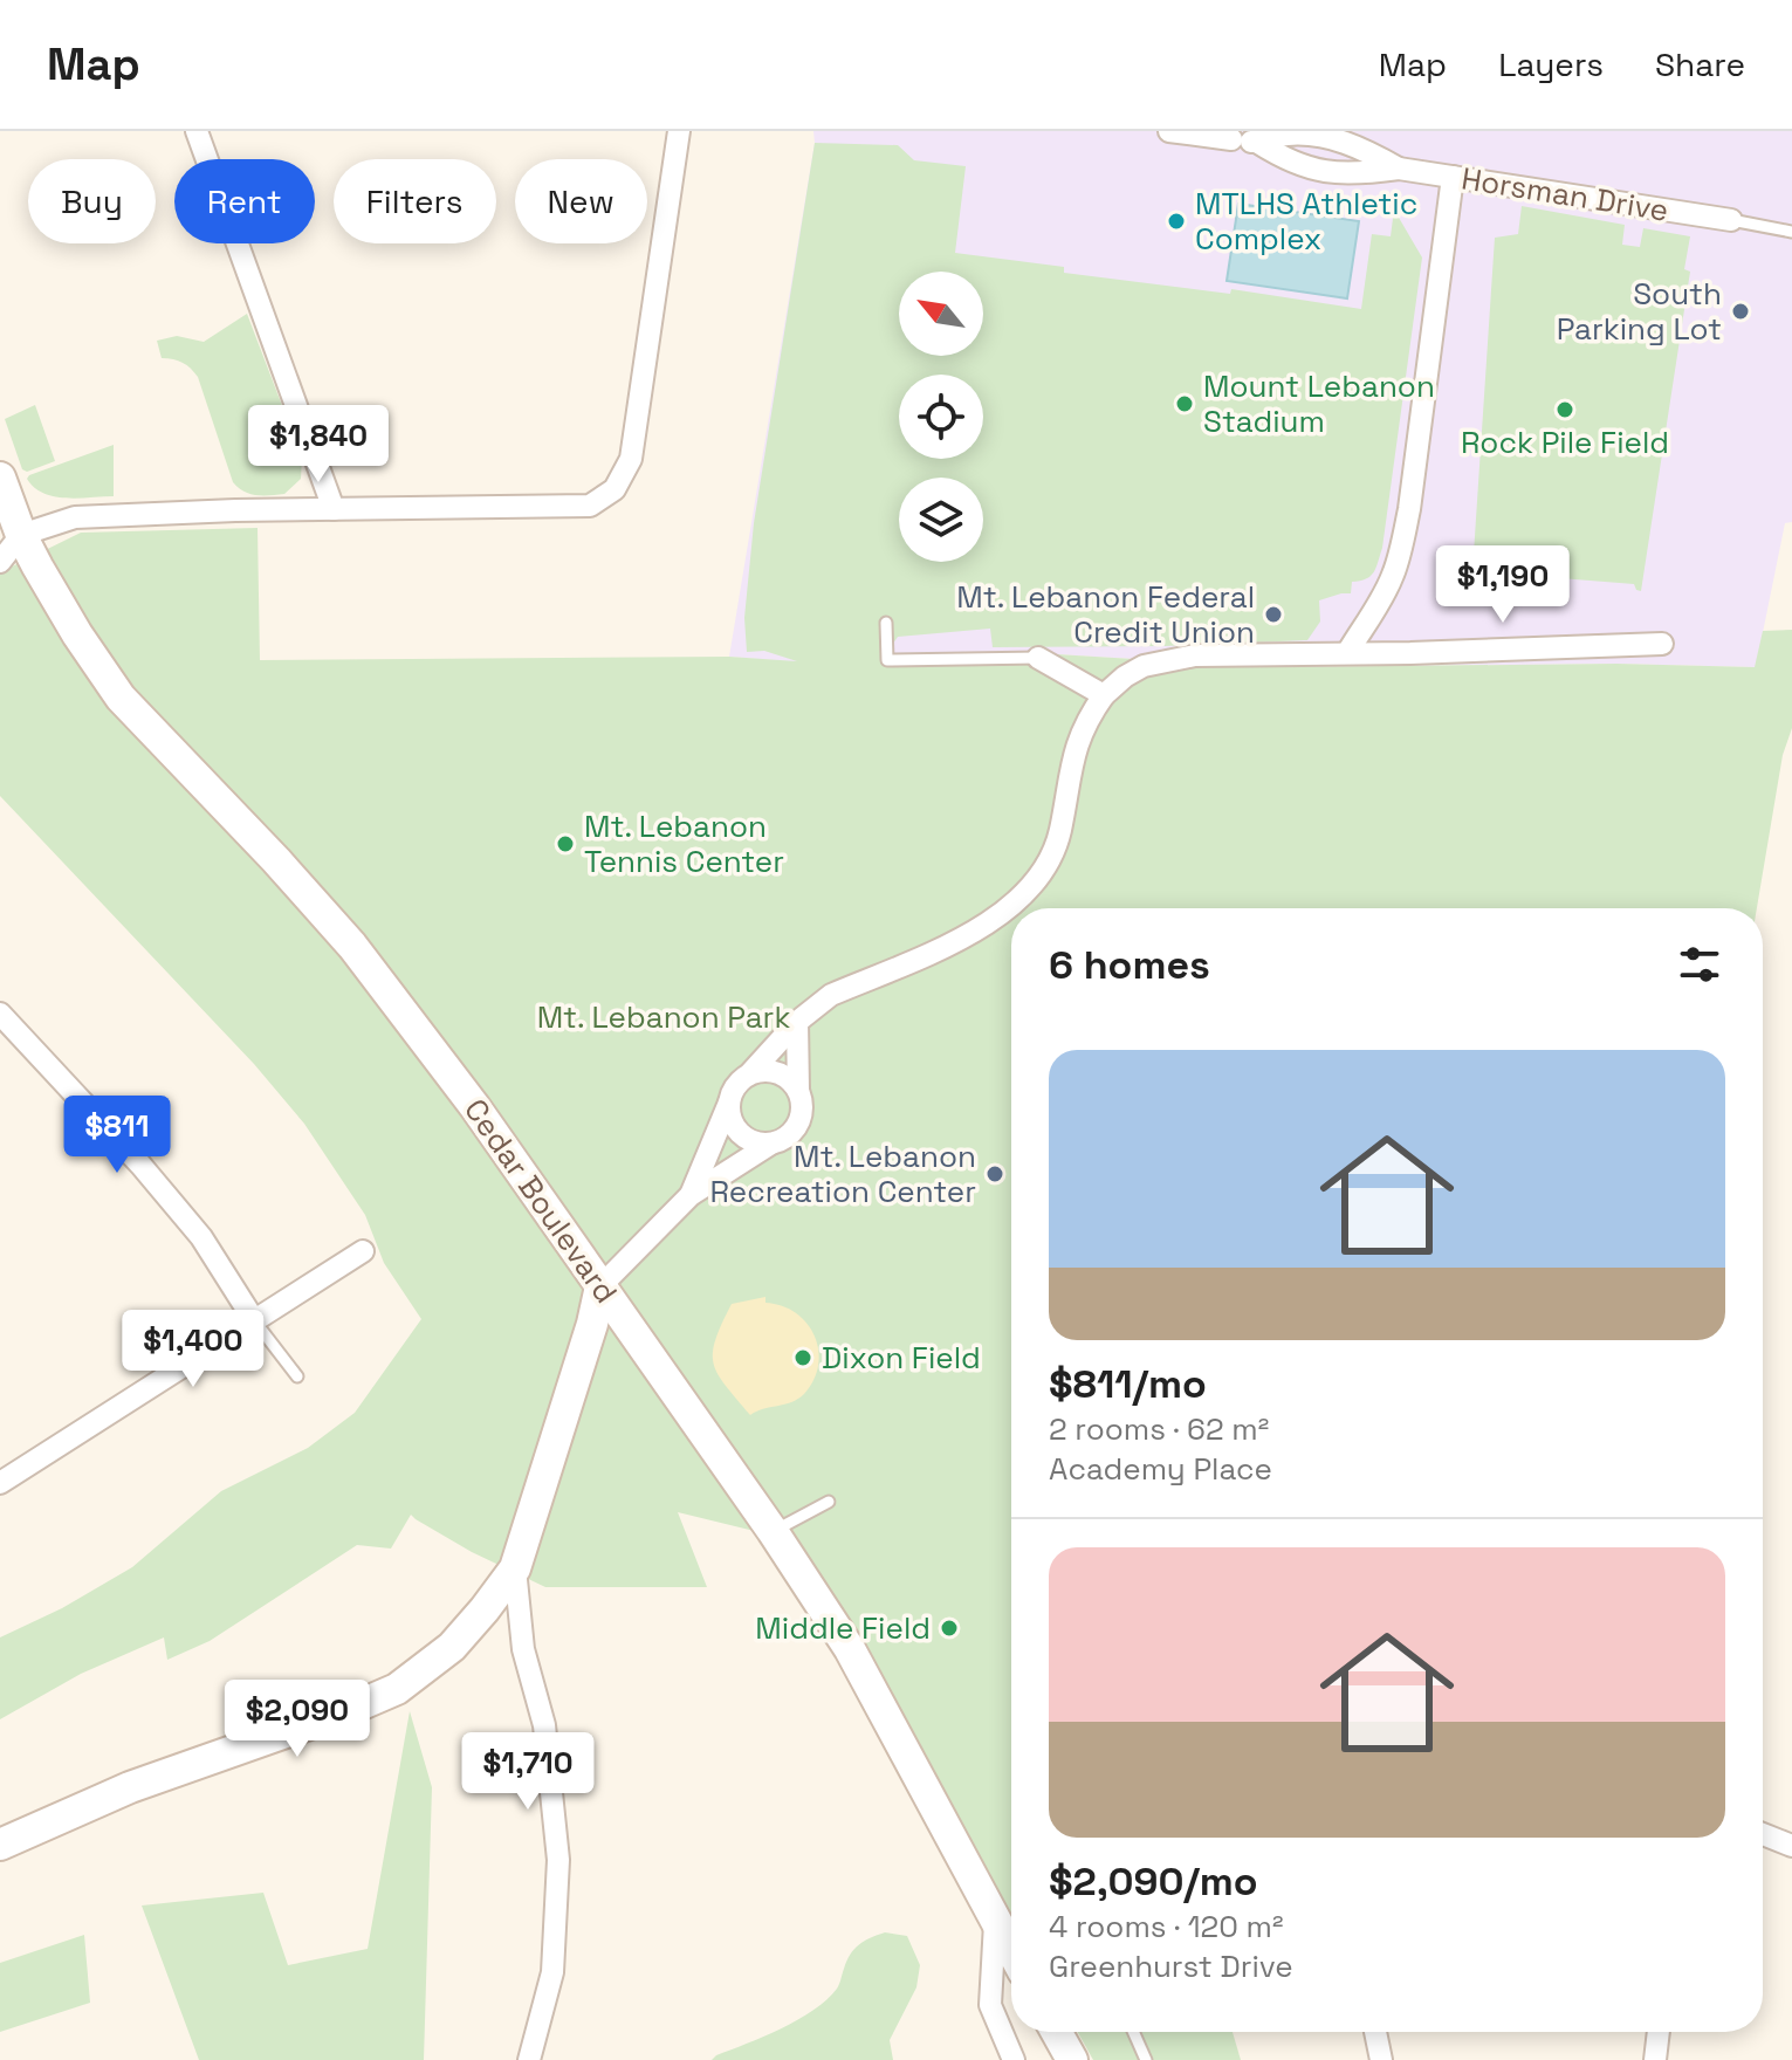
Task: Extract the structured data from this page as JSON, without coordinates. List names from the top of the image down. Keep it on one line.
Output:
{"streets":{"street":["Horsman Drive","Cedar Boulevard"]},"parks":["Mt. Lebanon Park"],"places":["MTLHS Athletic Complex","South Parking Lot","Mount Lebanon Stadium","Rock Pile Field","Mt. Lebanon Federal Credit Union","Mt. Lebanon Tennis Center","Mt. Lebanon Recreation Center","Dixon Field","Middle Field"],"north":"top left","page":{"header":"Map","nav":["Map","Layers","Share"],"chip":["Buy","Rent","Filters","New"],"price":["$1,840","$1,190","$811","$1,400","$2,090","$1,710"],"heading":"6 homes","list":[{"name":"$811/mo","note":"2 rooms · 62 m² · Academy Place"},{"name":"$2,090/mo","note":"4 rooms · 120 m² · Greenhurst Drive"}]}}
